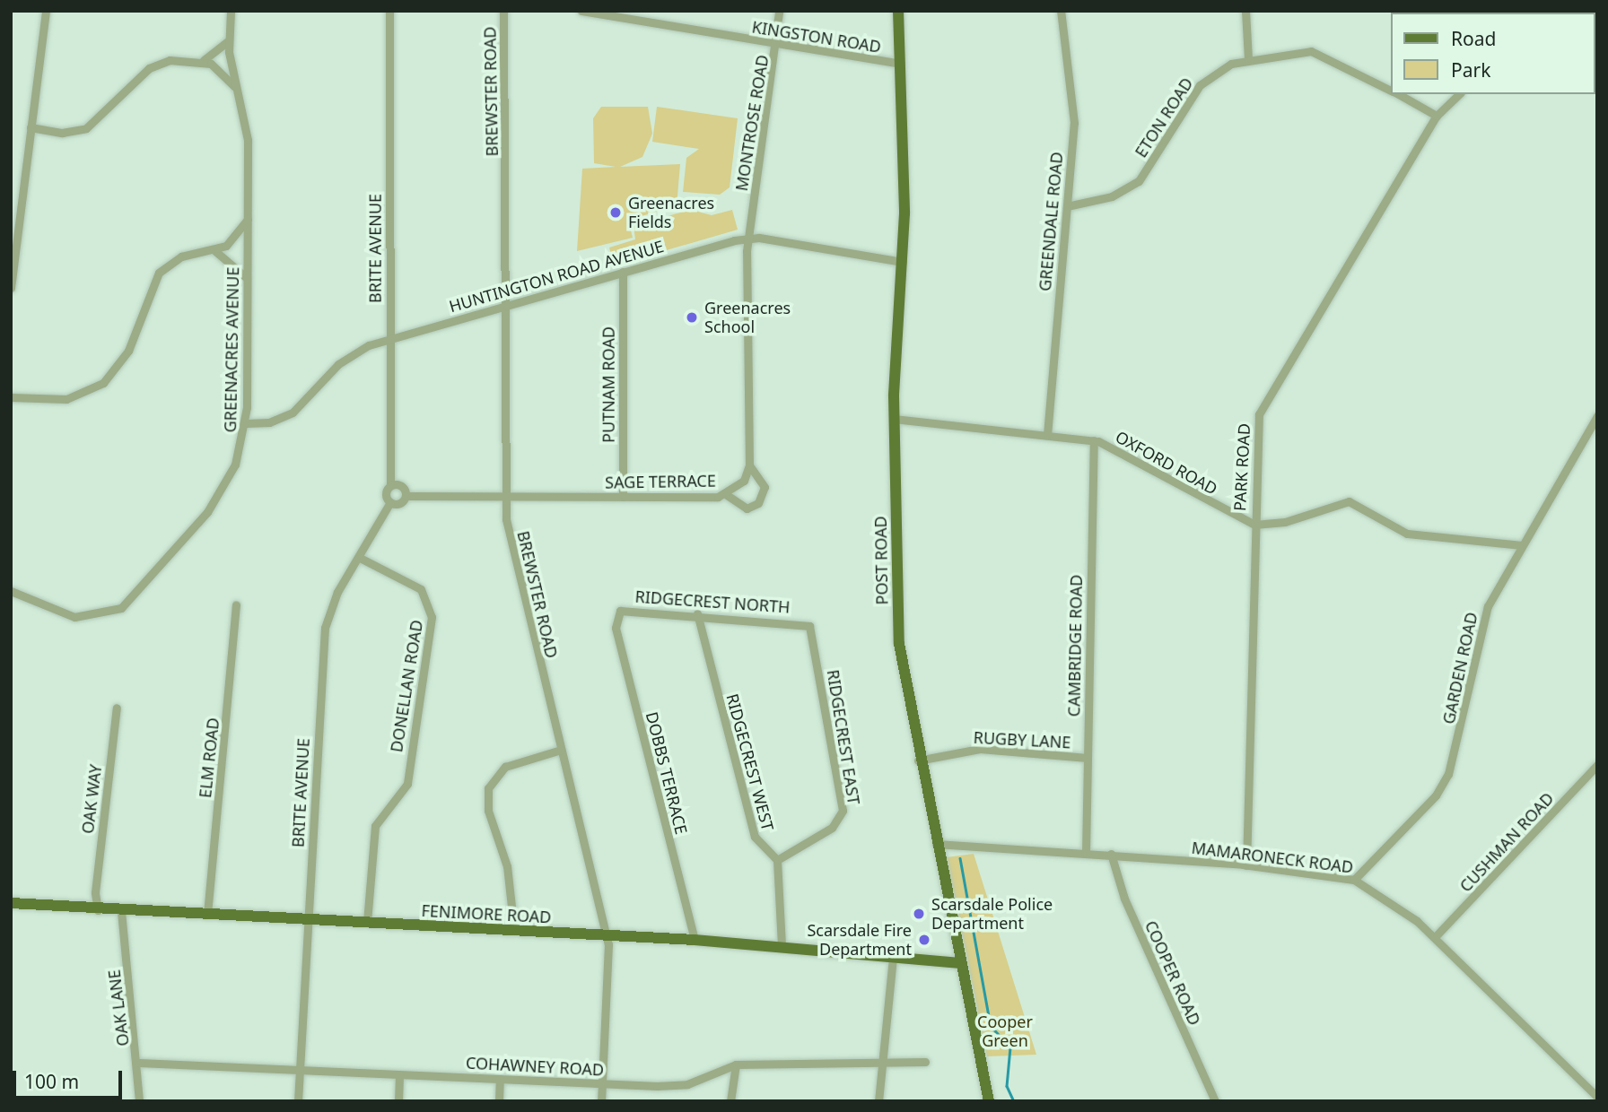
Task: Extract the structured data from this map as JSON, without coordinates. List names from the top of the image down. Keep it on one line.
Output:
{"streets":{"main road":["POST ROAD","FENIMORE ROAD"],"street":["KINGSTON ROAD","BREWSTER ROAD","ETON ROAD","MONTROSE ROAD","GREENDALE ROAD","BRITE AVENUE","HUNTINGTON ROAD AVENUE","GREENACRES AVENUE","PUTNAM ROAD","OXFORD ROAD","PARK ROAD","SAGE TERRACE","RIDGECREST NORTH","CAMBRIDGE ROAD","GARDEN ROAD","DONELLAN ROAD","RIDGECREST EAST","RUGBY LANE","ELM ROAD","RIDGECREST WEST","DOBBS TERRACE","OAK WAY","CUSHMAN ROAD","MAMARONECK ROAD","COOPER ROAD","OAK LANE","COHAWNEY ROAD"]},"crossings":[["KINGSTON ROAD","MONTROSE ROAD"],["KINGSTON ROAD","POST ROAD"],["BREWSTER ROAD","HUNTINGTON ROAD AVENUE"],["BREWSTER ROAD","SAGE TERRACE"],["BREWSTER ROAD","FENIMORE ROAD"],["BREWSTER ROAD","COHAWNEY ROAD"],["ETON ROAD","GREENDALE ROAD"],["ETON ROAD","PARK ROAD"],["MONTROSE ROAD","HUNTINGTON ROAD AVENUE"],["GREENDALE ROAD","OXFORD ROAD"],["BRITE AVENUE","HUNTINGTON ROAD AVENUE"],["BRITE AVENUE","DONELLAN ROAD"],["BRITE AVENUE","FENIMORE ROAD"],["BRITE AVENUE","COHAWNEY ROAD"],["HUNTINGTON ROAD AVENUE","GREENACRES AVENUE"],["HUNTINGTON ROAD AVENUE","PUTNAM ROAD"],["HUNTINGTON ROAD AVENUE","POST ROAD"],["PUTNAM ROAD","SAGE TERRACE"],["OXFORD ROAD","PARK ROAD"],["OXFORD ROAD","POST ROAD"],["OXFORD ROAD","CAMBRIDGE ROAD"],["PARK ROAD","MAMARONECK ROAD"],["POST ROAD","RUGBY LANE"],["POST ROAD","MAMARONECK ROAD"],["POST ROAD","FENIMORE ROAD"],["RIDGECREST NORTH","RIDGECREST EAST"],["RIDGECREST NORTH","RIDGECREST WEST"],["RIDGECREST NORTH","DOBBS TERRACE"],["CAMBRIDGE ROAD","RUGBY LANE"],["CAMBRIDGE ROAD","MAMARONECK ROAD"],["GARDEN ROAD","MAMARONECK ROAD"],["DONELLAN ROAD","FENIMORE ROAD"],["RIDGECREST EAST","RIDGECREST WEST"],["ELM ROAD","FENIMORE ROAD"],["DOBBS TERRACE","FENIMORE ROAD"],["OAK WAY","FENIMORE ROAD"],["CUSHMAN ROAD","MAMARONECK ROAD"],["MAMARONECK ROAD","COOPER ROAD"],["FENIMORE ROAD","OAK LANE"],["OAK LANE","COHAWNEY ROAD"]],"parks":["Cooper Green"],"places":["Greenacres Fields","Greenacres School","Scarsdale Police Department","Scarsdale Fire Department"],"legend":["Road","Park"],"scale_bar":"100 m"}
